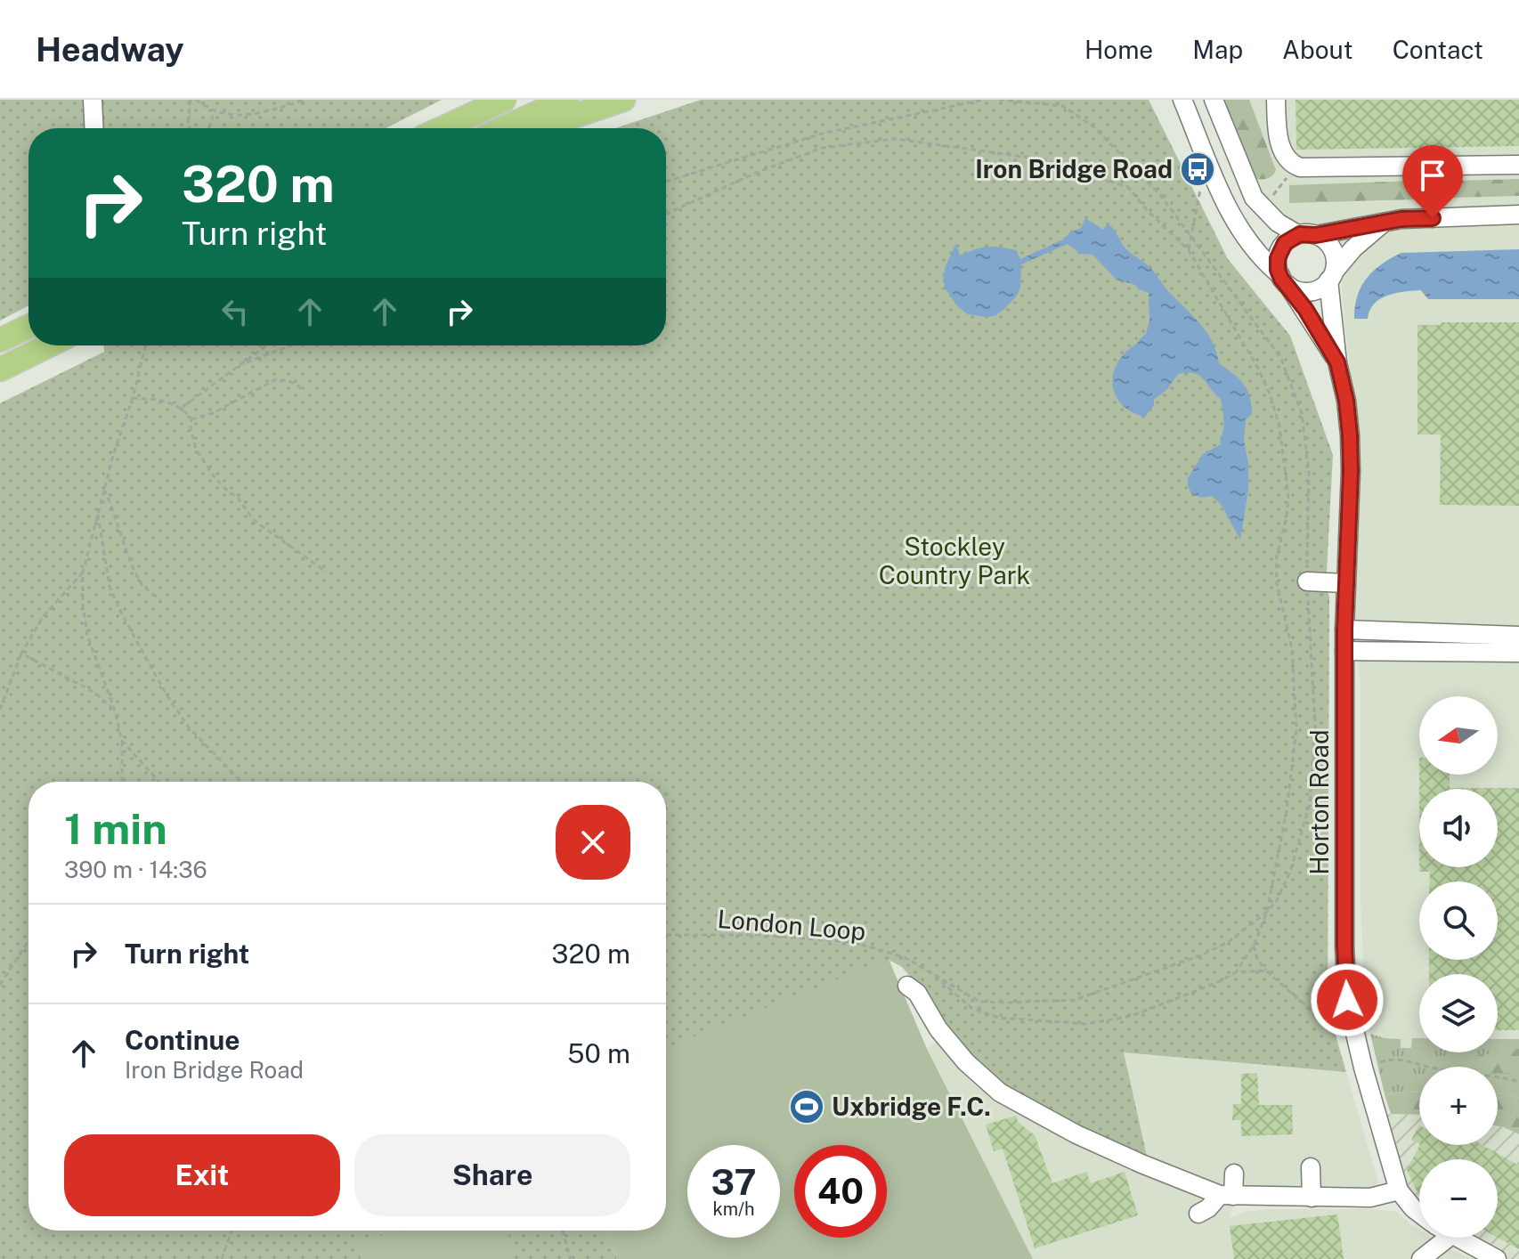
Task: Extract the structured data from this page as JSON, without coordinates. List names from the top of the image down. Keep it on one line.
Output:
{"streets":{"street":["Horton Road"],"path":["London Loop"]},"parks":["Stockley Country Park"],"places":{"bus stop":["Iron Bridge Road"],"sports":["Uxbridge F.C."]},"north":"left","page":{"header":"Headway","nav":["Home","Map","About","Contact"],"turn":["320 m","Turn right"],"map_buttons":["+","−"],"heading":["1 min","390 m · 14:36"],"list":[{"name":"Turn right","value":"320 m"},{"name":"Continue","note":"Iron Bridge Road","value":"50 m"}],"buttons":["Exit","Share"],"speed":"37 km/h","limit":"40"}}
